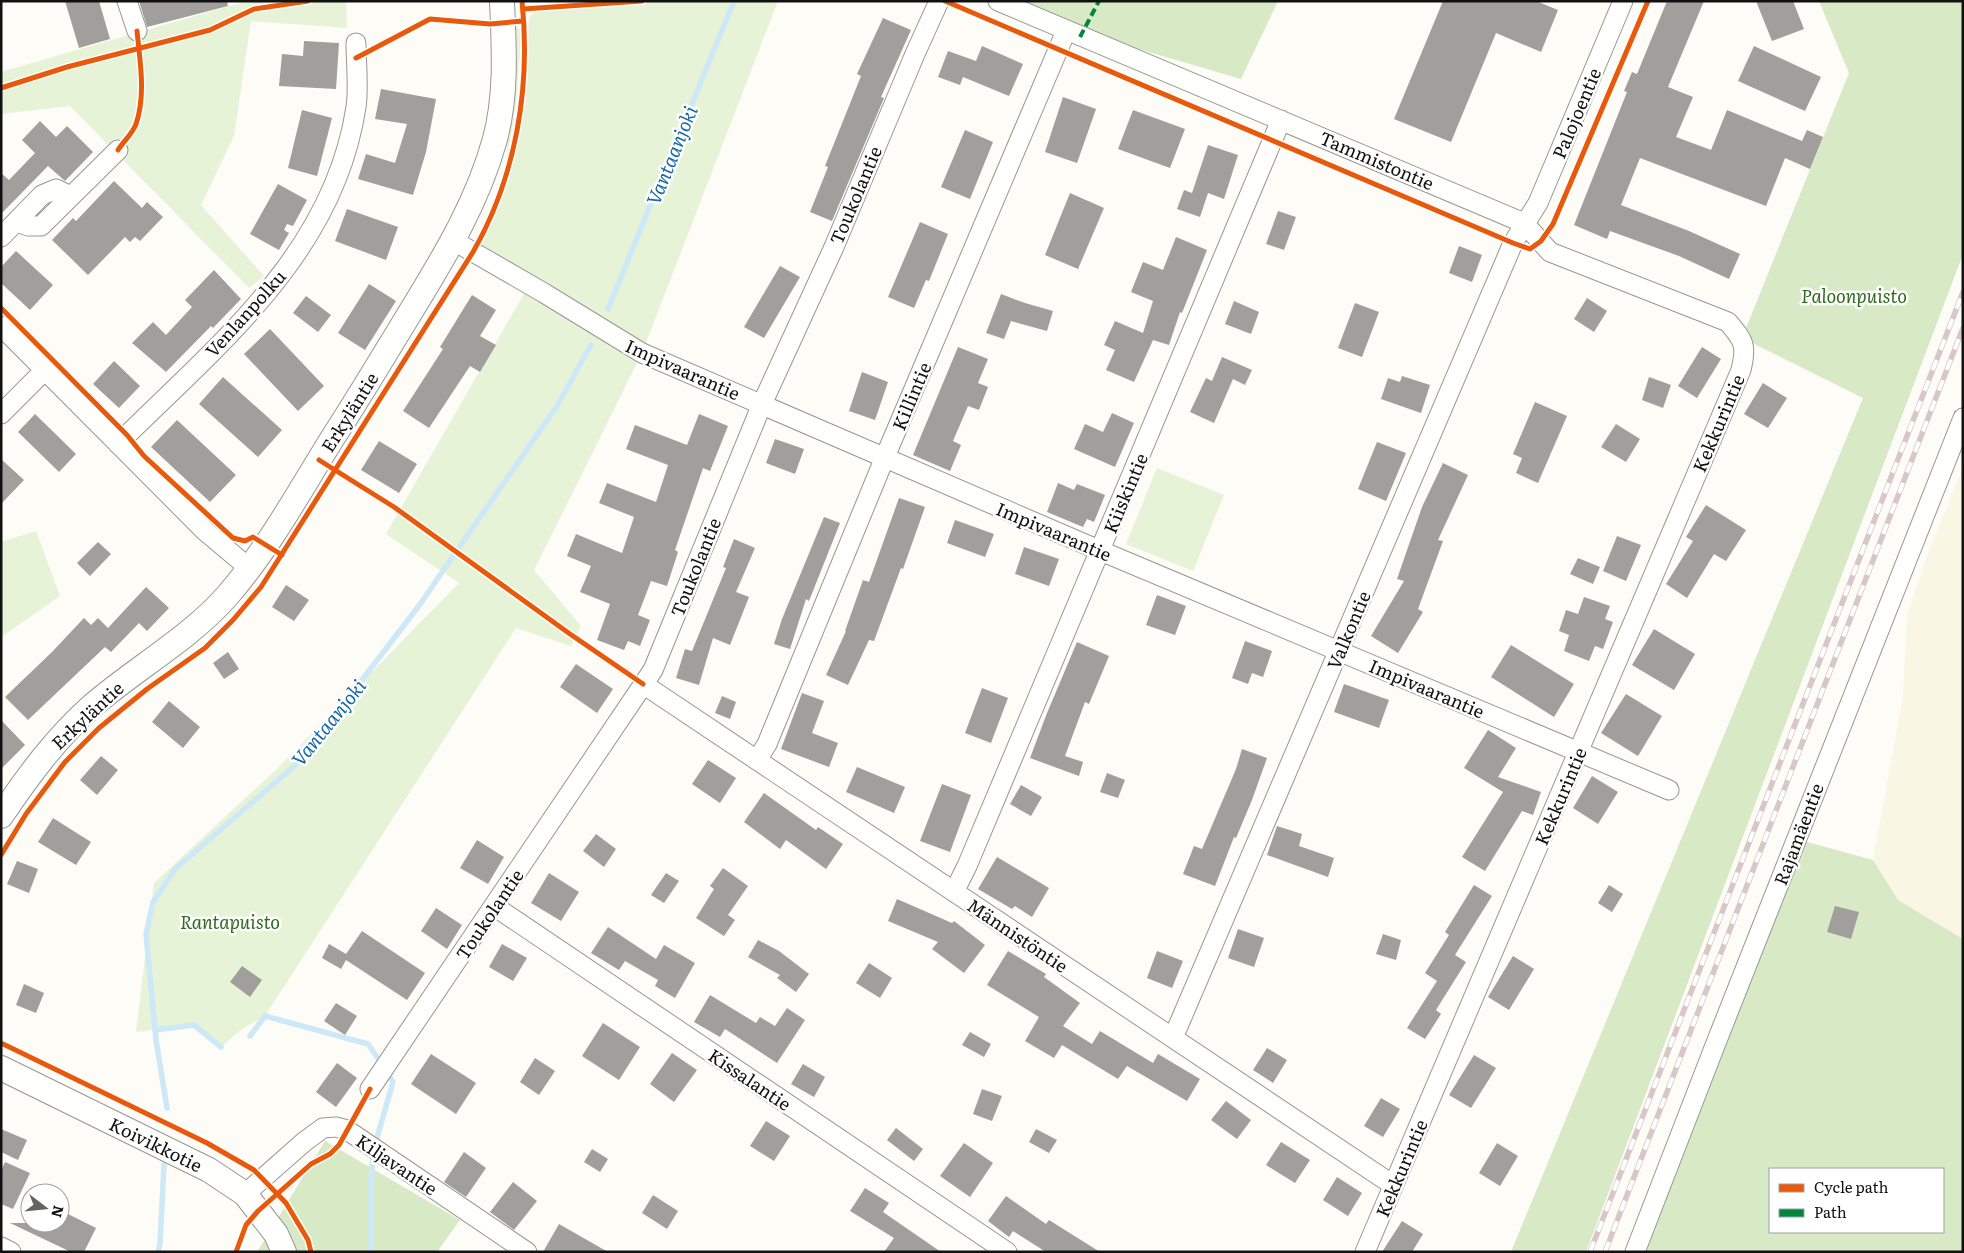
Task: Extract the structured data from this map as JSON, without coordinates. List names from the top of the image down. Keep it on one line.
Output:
{"streets":{"street":["Palojoentie","Tammistontie","Toukolantie","Venlanpolku","Impivaarantie","Killintie","Erkyläntie","Kekkurintie","Kiiskintie","Valkontie","Rajamäentie","Männistöntie","Kissalantie","Koivikkotie","Kiljavantie"]},"crossings":[["Palojoentie","Tammistontie"],["Palojoentie","Valkontie"],["Tammistontie","Killintie"],["Tammistontie","Kekkurintie"],["Tammistontie","Kiiskintie"],["Tammistontie","Valkontie"],["Toukolantie","Impivaarantie"],["Toukolantie","Männistöntie"],["Toukolantie","Kissalantie"],["Impivaarantie","Killintie"],["Impivaarantie","Erkyläntie"],["Impivaarantie","Kekkurintie"],["Impivaarantie","Kiiskintie"],["Impivaarantie","Valkontie"],["Killintie","Männistöntie"],["Kekkurintie","Männistöntie"],["Kiiskintie","Männistöntie"],["Valkontie","Männistöntie"],["Koivikkotie","Kiljavantie"]],"water":["Vantaanjoki"],"parks":["Paloonpuisto","Rantapuisto"],"legend":["Cycle path","Path"],"north":"right"}
